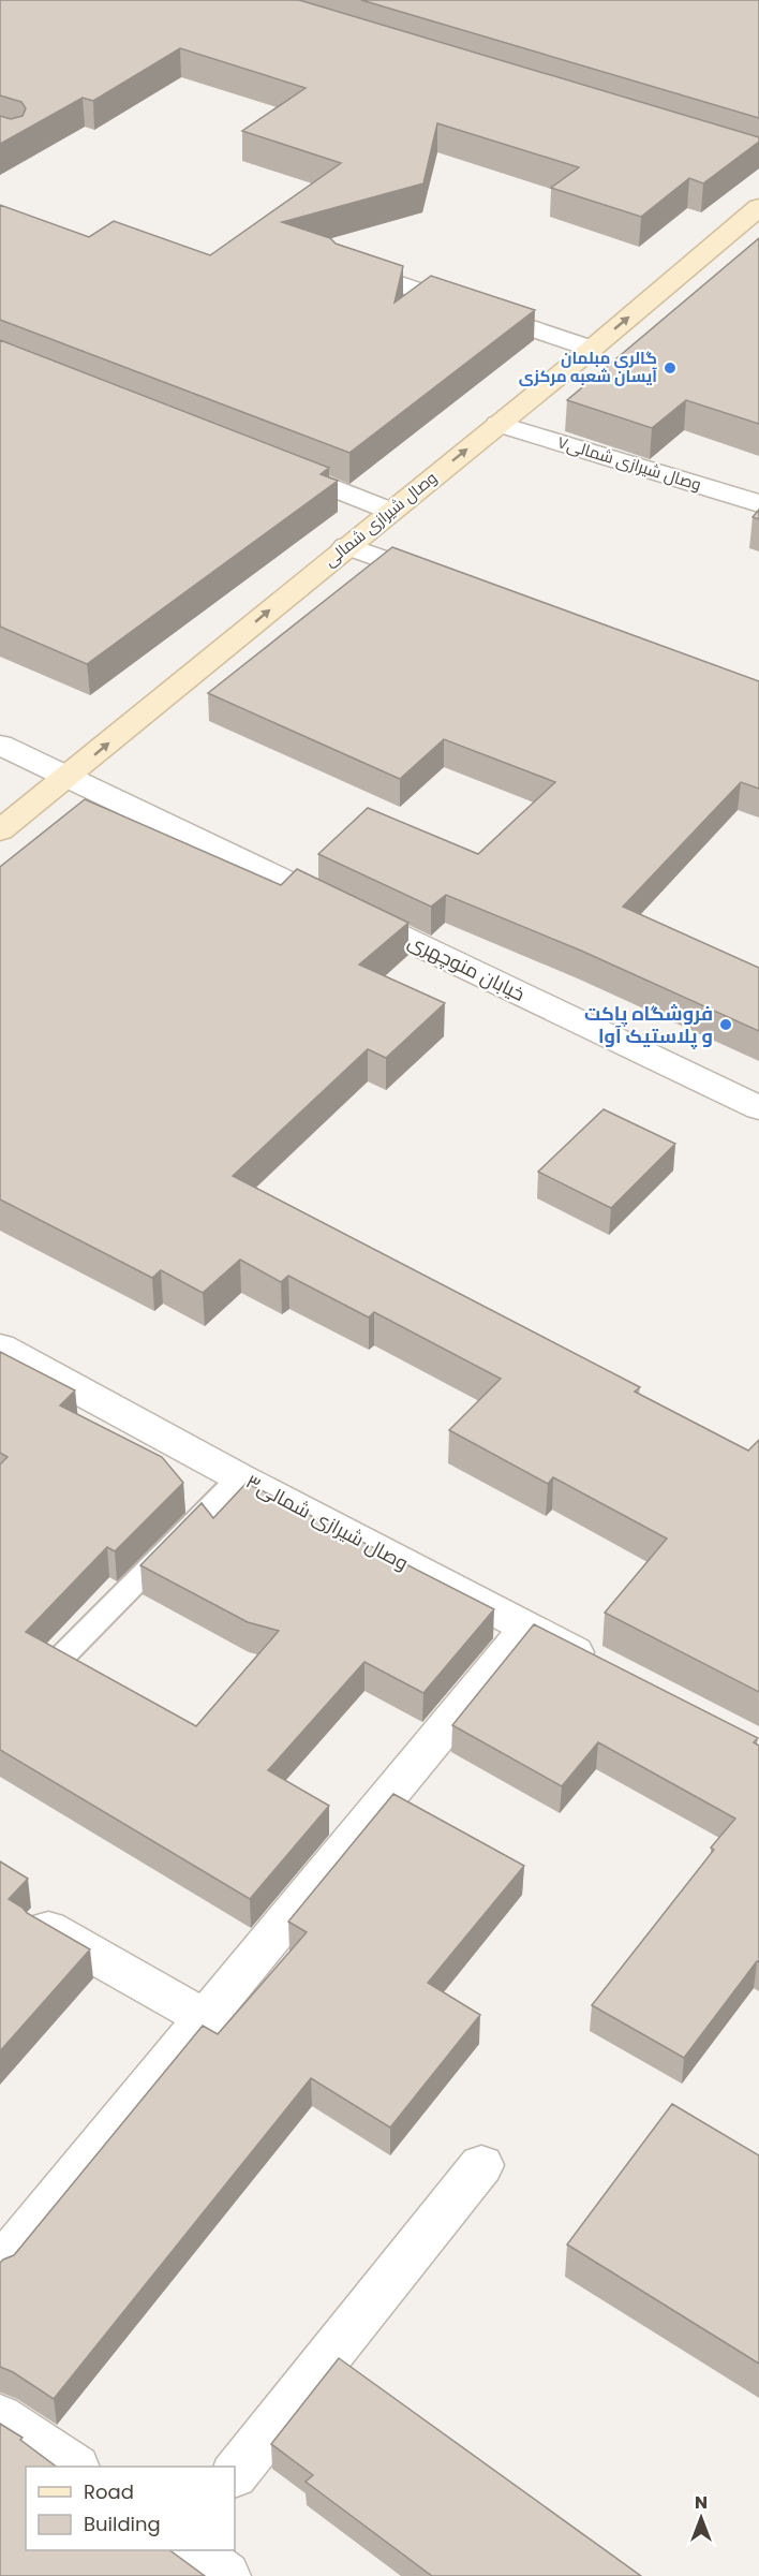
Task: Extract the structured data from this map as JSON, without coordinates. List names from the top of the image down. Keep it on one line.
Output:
{"streets":{"main road":["وصال شیرازی شمالی"],"street":["وصال شیرازی شمالی۷","خیابان منوچهری","وصال شیرازی شمالی۳"]},"crossings":[["وصال شیرازی شمالی۷","وصال شیرازی شمالی"],["وصال شیرازی شمالی","خیابان منوچهری"]],"one_way":["وصال شیرازی شمالی"],"places":["گالری مبلمان آیسان شعبه مرکزی","فروشگاه پاکت و پلاستیک آوا"],"legend":["Road","Building"],"north":"top"}
